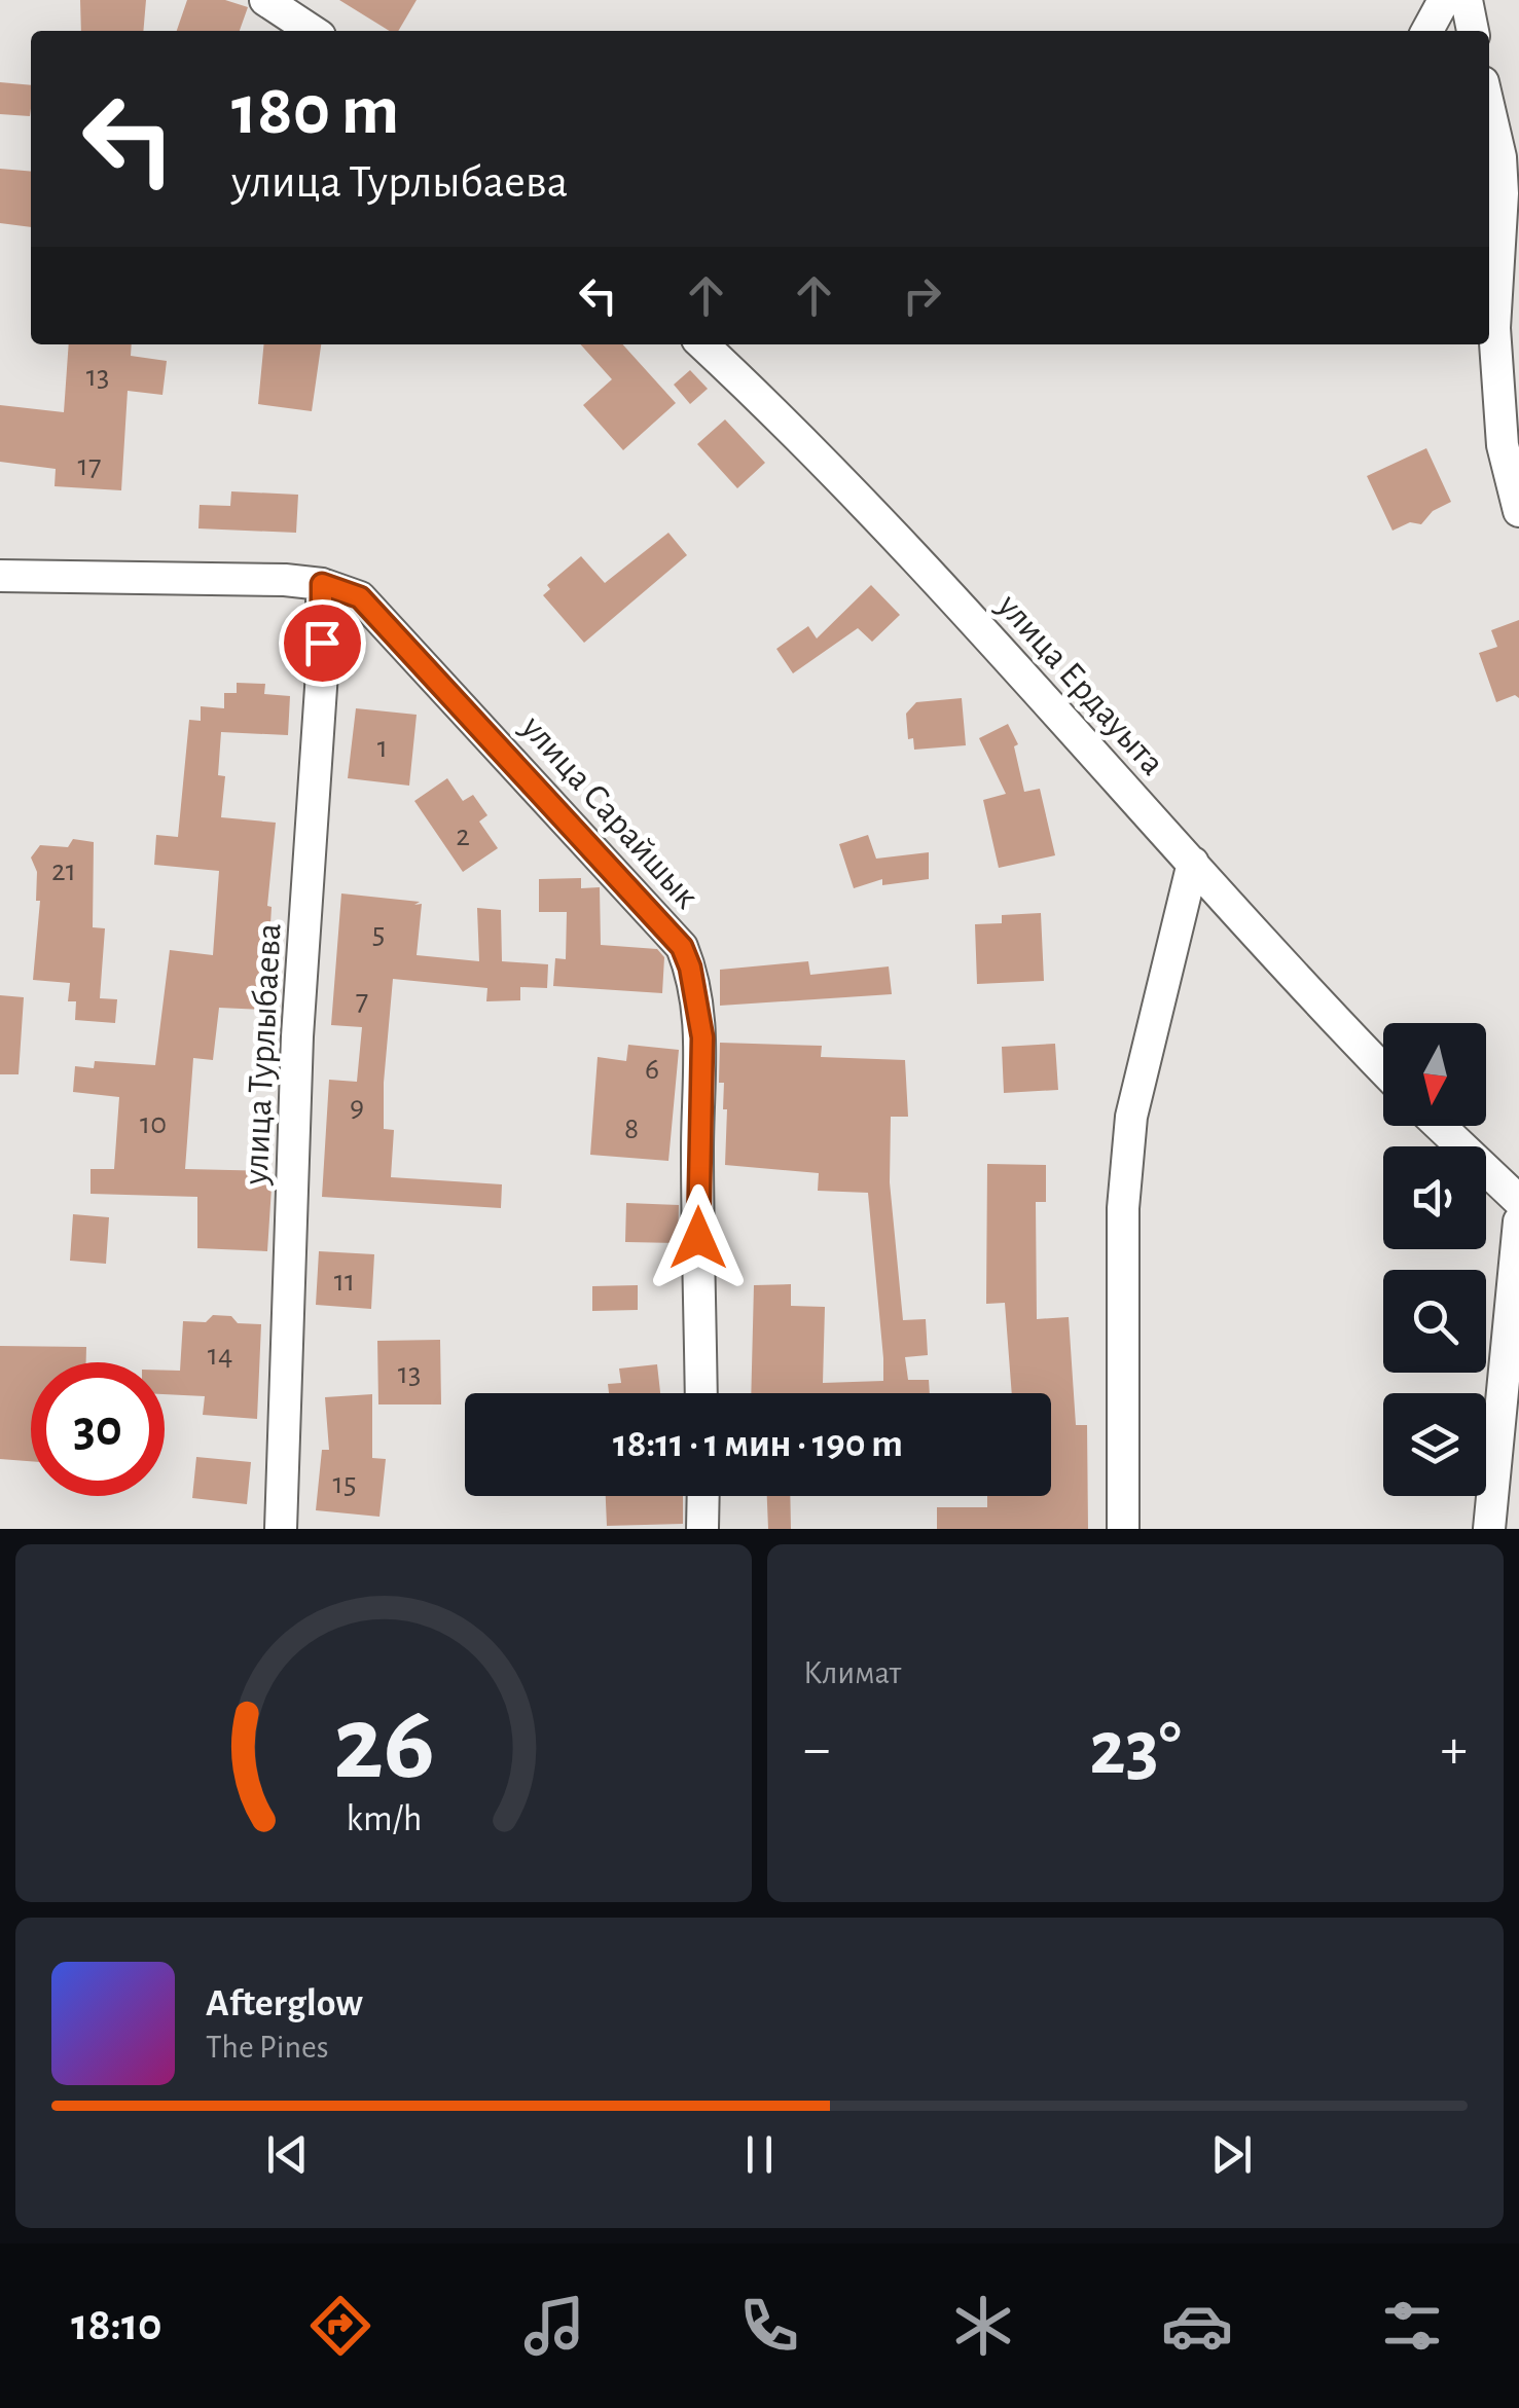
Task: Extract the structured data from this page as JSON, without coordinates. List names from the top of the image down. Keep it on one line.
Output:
{"streets":{"street":["улица Ердауыта","улица Сарайшык","улица Турлыбаева"]},"crossings":[["улица Сарайшык","улица Турлыбаева"]],"house_numbers":["13","17","1","2","21","5","7","6","9","10","8","11","14","13","15"],"north":"bottom","page":{"turn":["180 m","улица Турлыбаева"],"limit":"30","trip":"18:11 · 1 мин · 190 m","tile":"Климат","heat":["−","23°","+"],"song":["Afterglow","The Pines"],"tabs":"18:10","gauge":["26","km/h"]}}
